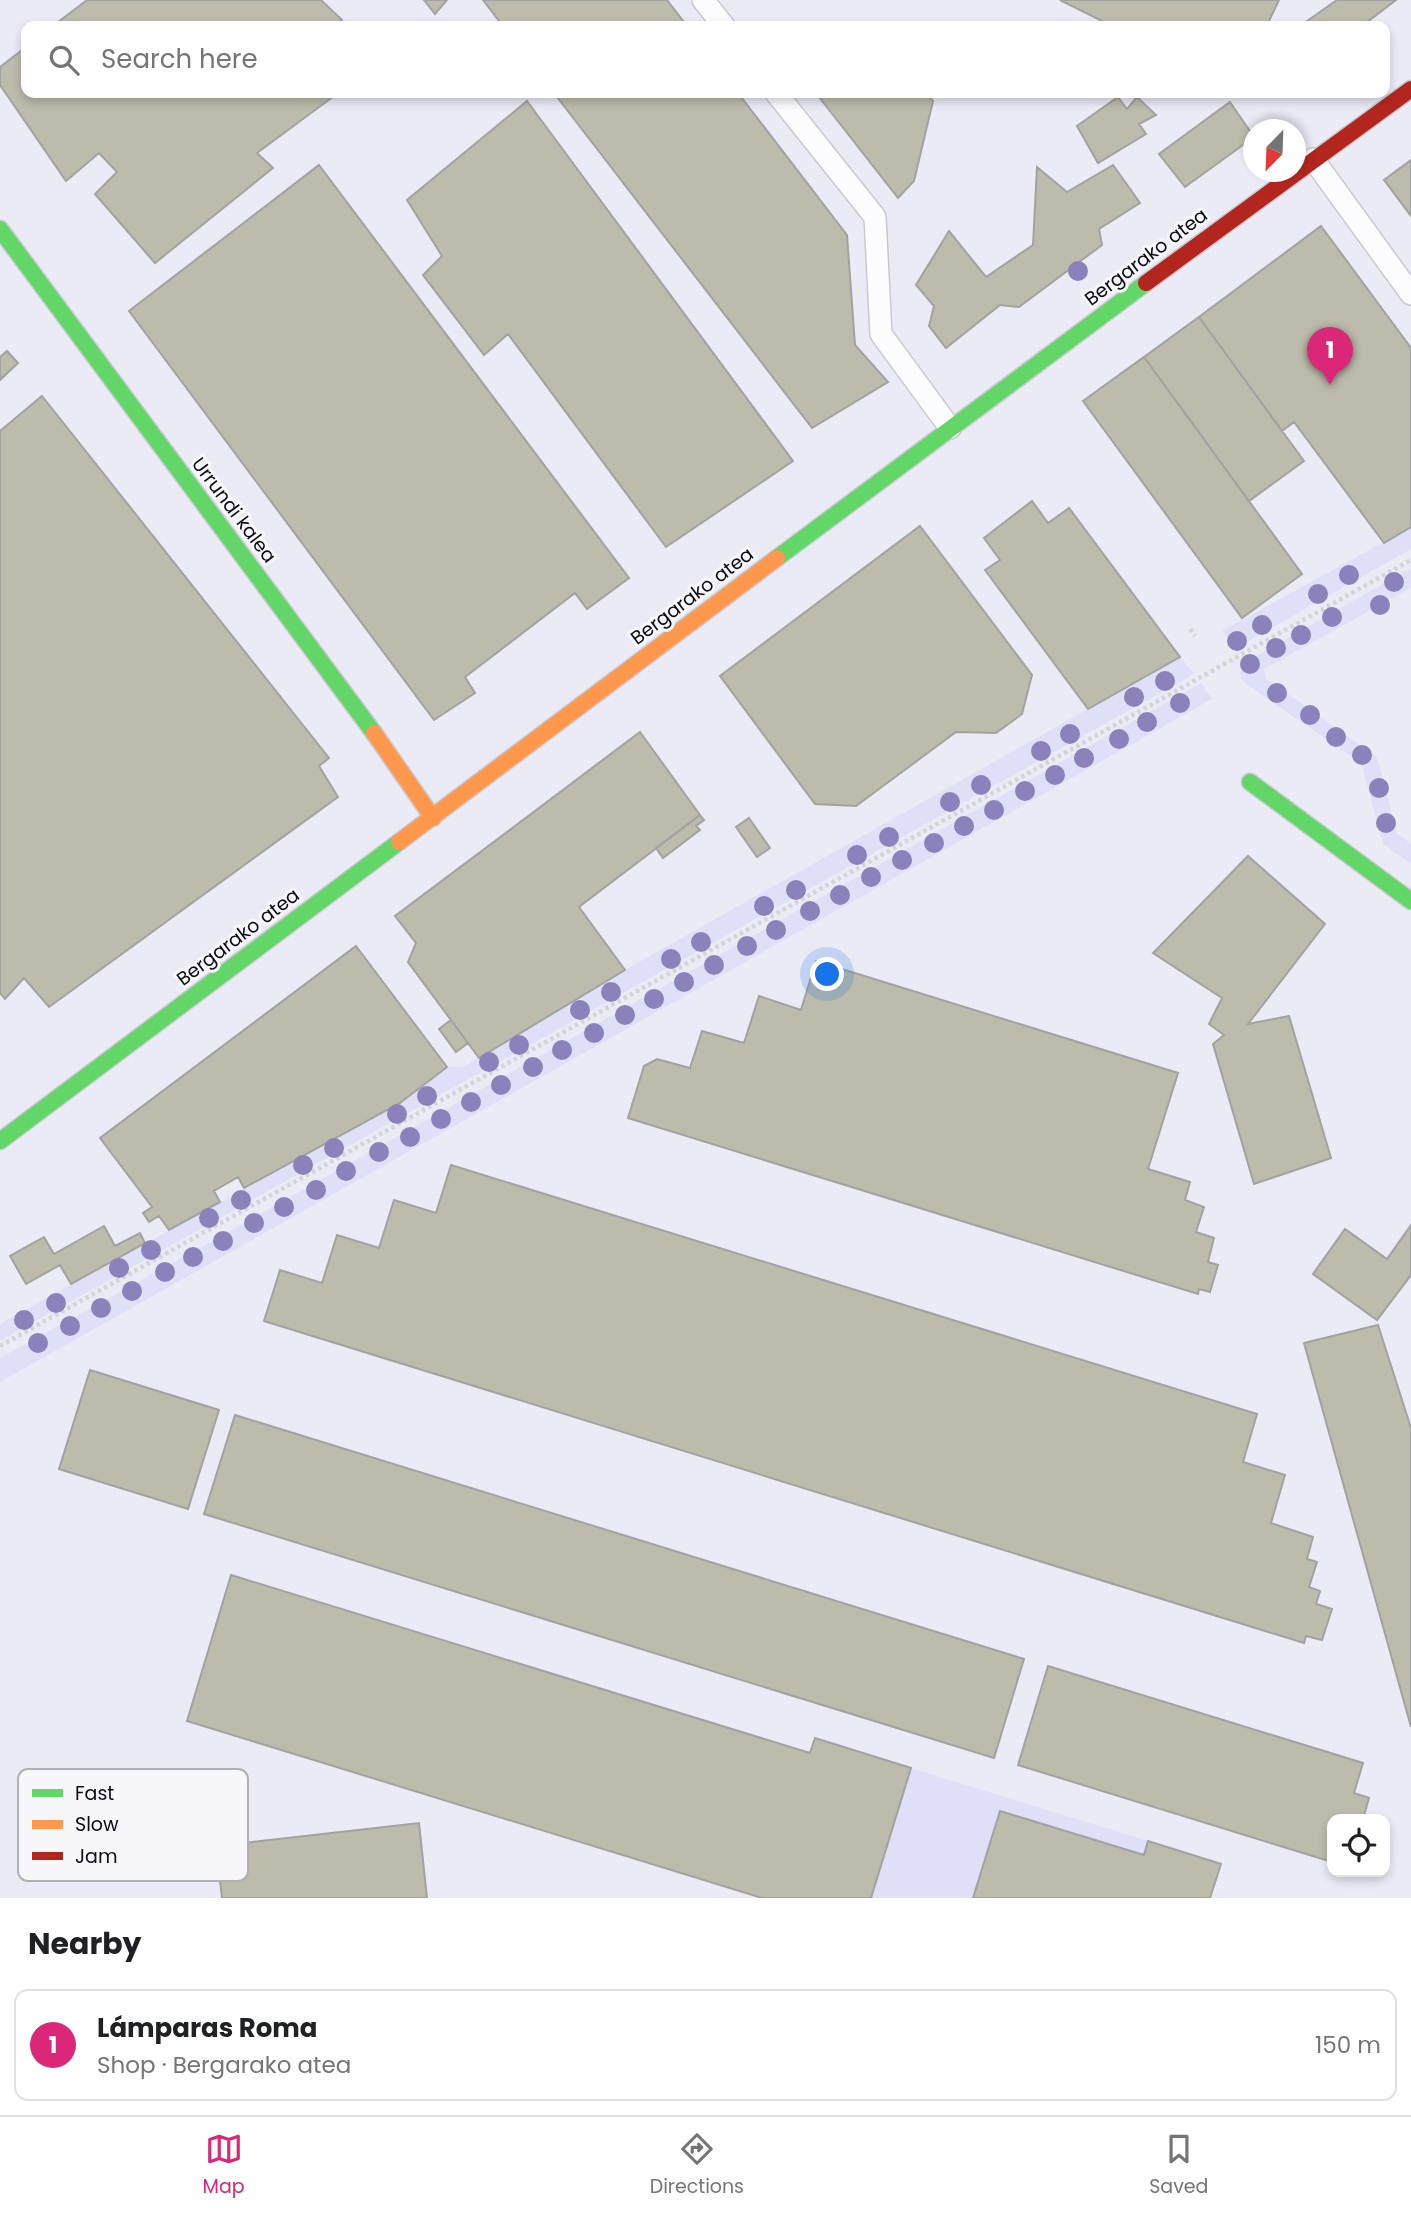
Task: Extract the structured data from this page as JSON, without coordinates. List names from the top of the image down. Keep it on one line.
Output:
{"streets":{"street":["Bergarako atea","Urrundi kalea"]},"crossings":[["Bergarako atea","Urrundi kalea"]],"legend":["Fast","Slow","Jam"],"north":"bottom left","page":{"search":"Search here","pins":"1","heading":"Nearby","list":[{"mark":"1","name":"Lámparas Roma","note":"Shop · Bergarako atea","value":"150 m"}],"nav":["Map","Directions","Saved"]}}
